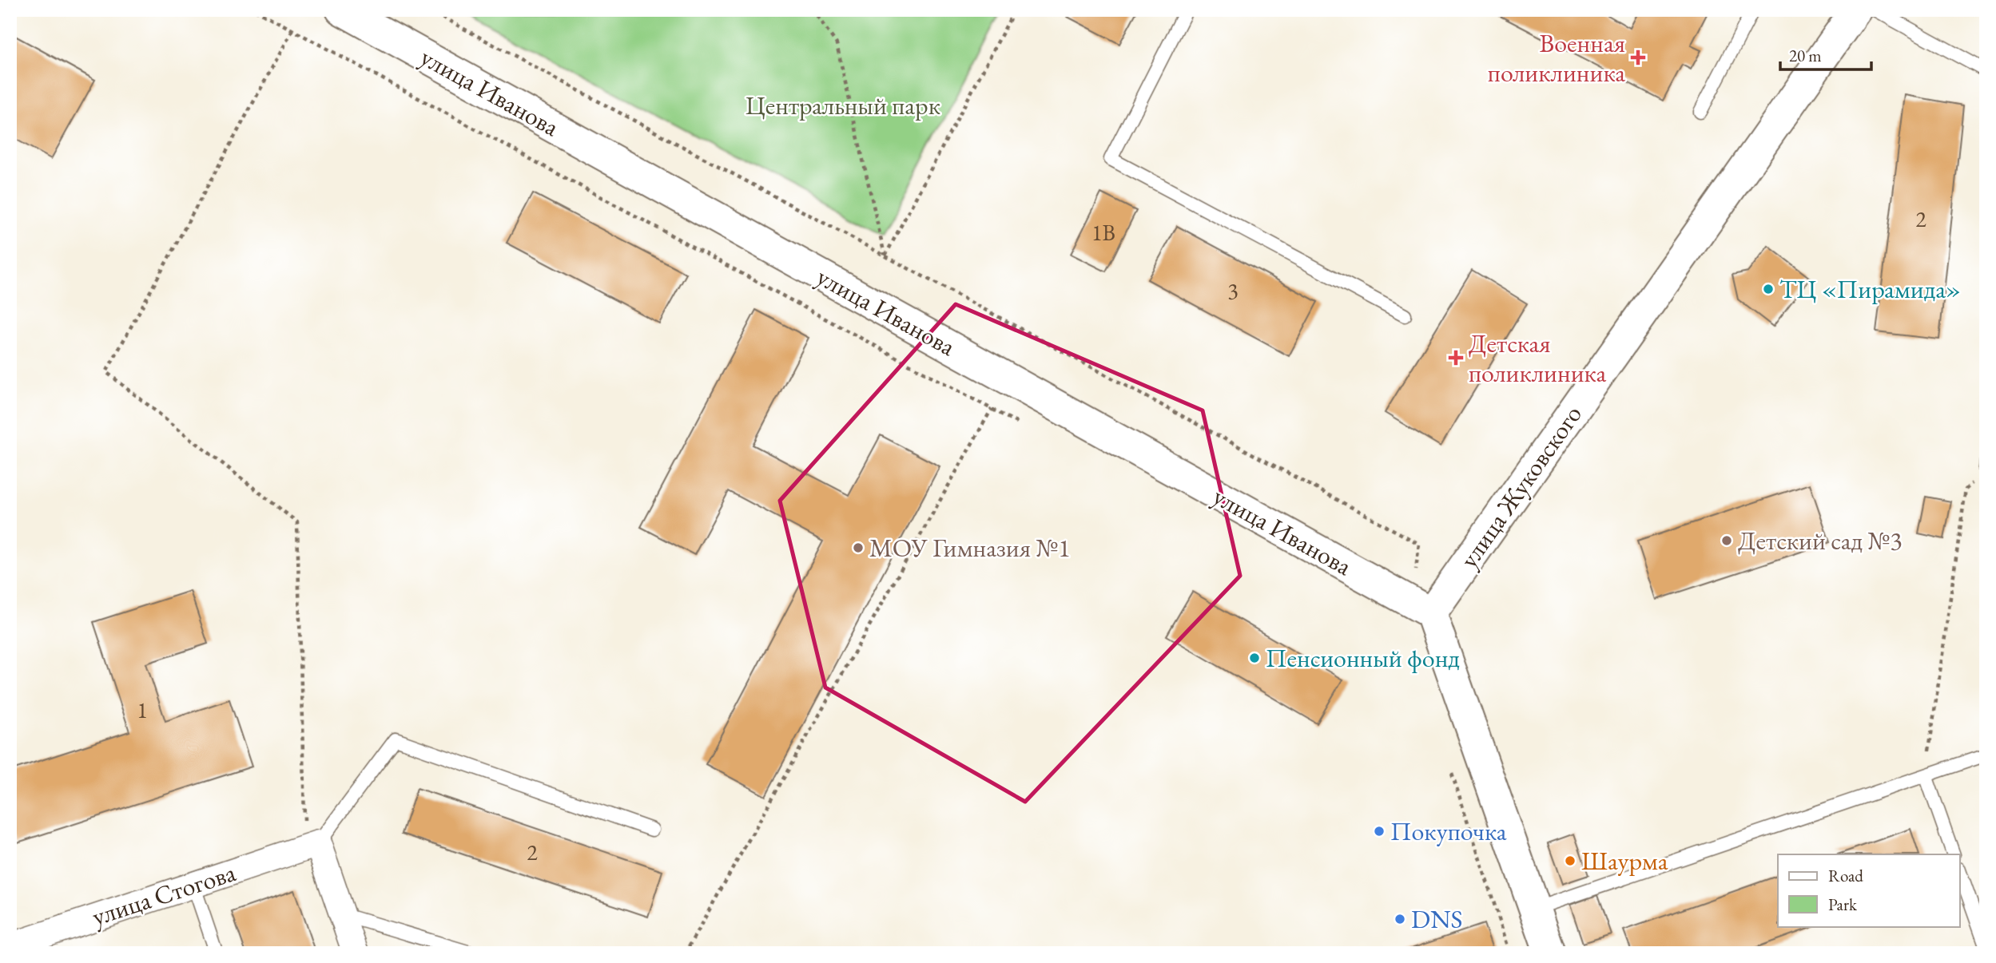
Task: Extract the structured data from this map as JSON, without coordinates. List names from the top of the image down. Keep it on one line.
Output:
{"streets":{"street":["улица Иванова","улица Жуковского","улица Стогова"]},"crossings":[["улица Иванова","улица Жуковского"]],"parks":["Центральный парк"],"places":{"health":["Военная поликлиника","Детская поликлиника"],"other":["ТЦ «Пирамида»","Детский сад №3","МОУ Гимназия №1","Пенсионный фонд","Покупочка","Шаурма","DNS"]},"house_numbers":["2","1В","3","1","2"],"legend":["Road","Park"],"scale_bar":"20 m"}
